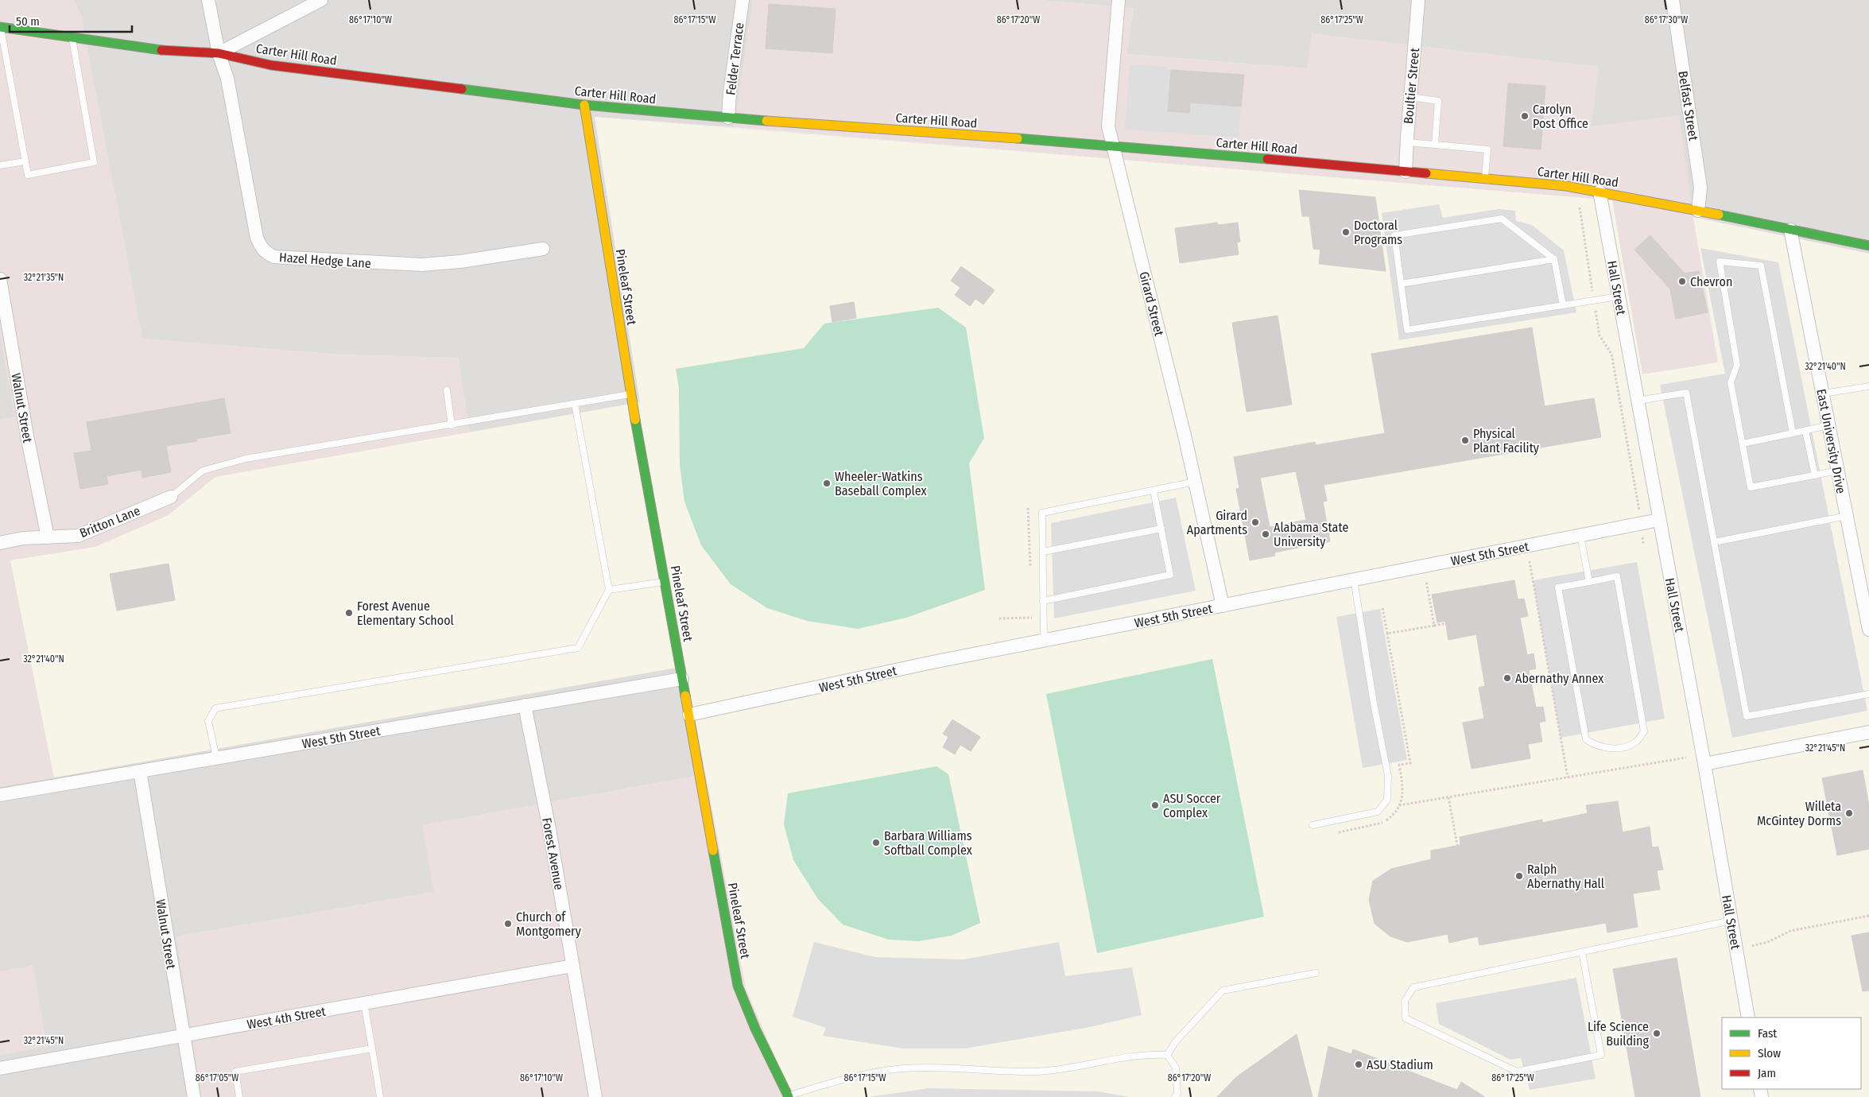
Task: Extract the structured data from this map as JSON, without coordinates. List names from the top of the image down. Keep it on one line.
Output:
{"streets":{"main road":["Carter Hill Road","Pineleaf Street"],"street":["Felder Terrace","Boultier Street","Belfast Street","Hazel Hedge Lane","Hall Street","Girard Street","Walnut Street","East University Drive","Britton Lane","West 5th Street","Forest Avenue","West 4th Street"]},"crossings":[["Carter Hill Road","Felder Terrace"],["Carter Hill Road","Boultier Street"],["Carter Hill Road","Belfast Street"],["Carter Hill Road","Hazel Hedge Lane"],["Carter Hill Road","Pineleaf Street"],["Carter Hill Road","Hall Street"],["Carter Hill Road","Girard Street"],["Carter Hill Road","East University Drive"],["Pineleaf Street","West 5th Street"],["Hall Street","West 5th Street"],["Girard Street","West 5th Street"],["Walnut Street","Britton Lane"],["Walnut Street","West 5th Street"],["Walnut Street","West 4th Street"],["West 5th Street","Forest Avenue"],["Forest Avenue","West 4th Street"]],"places":["Carolyn Post Office","Doctoral Programs","Chevron","Physical Plant Facility","Wheeler-Watkins Baseball Complex","Girard Apartments","Alabama State University","Forest Avenue Elementary School","Abernathy Annex","ASU Soccer Complex","Willeta McGintey Dorms","Barbara Williams Softball Complex","Ralph Abernathy Hall","Church of Montgomery","Life Science Building","ASU Stadium"],"legend":["Fast","Slow","Jam"],"scale_bar":"50 m","coordinates":["86°17'10\"W","86°17'15\"W","86°17'20\"W","86°17'25\"W","86°17'30\"W","32°21'35\"N","32°21'40\"N","32°21'45\"N","86°17'05\"W"]}
